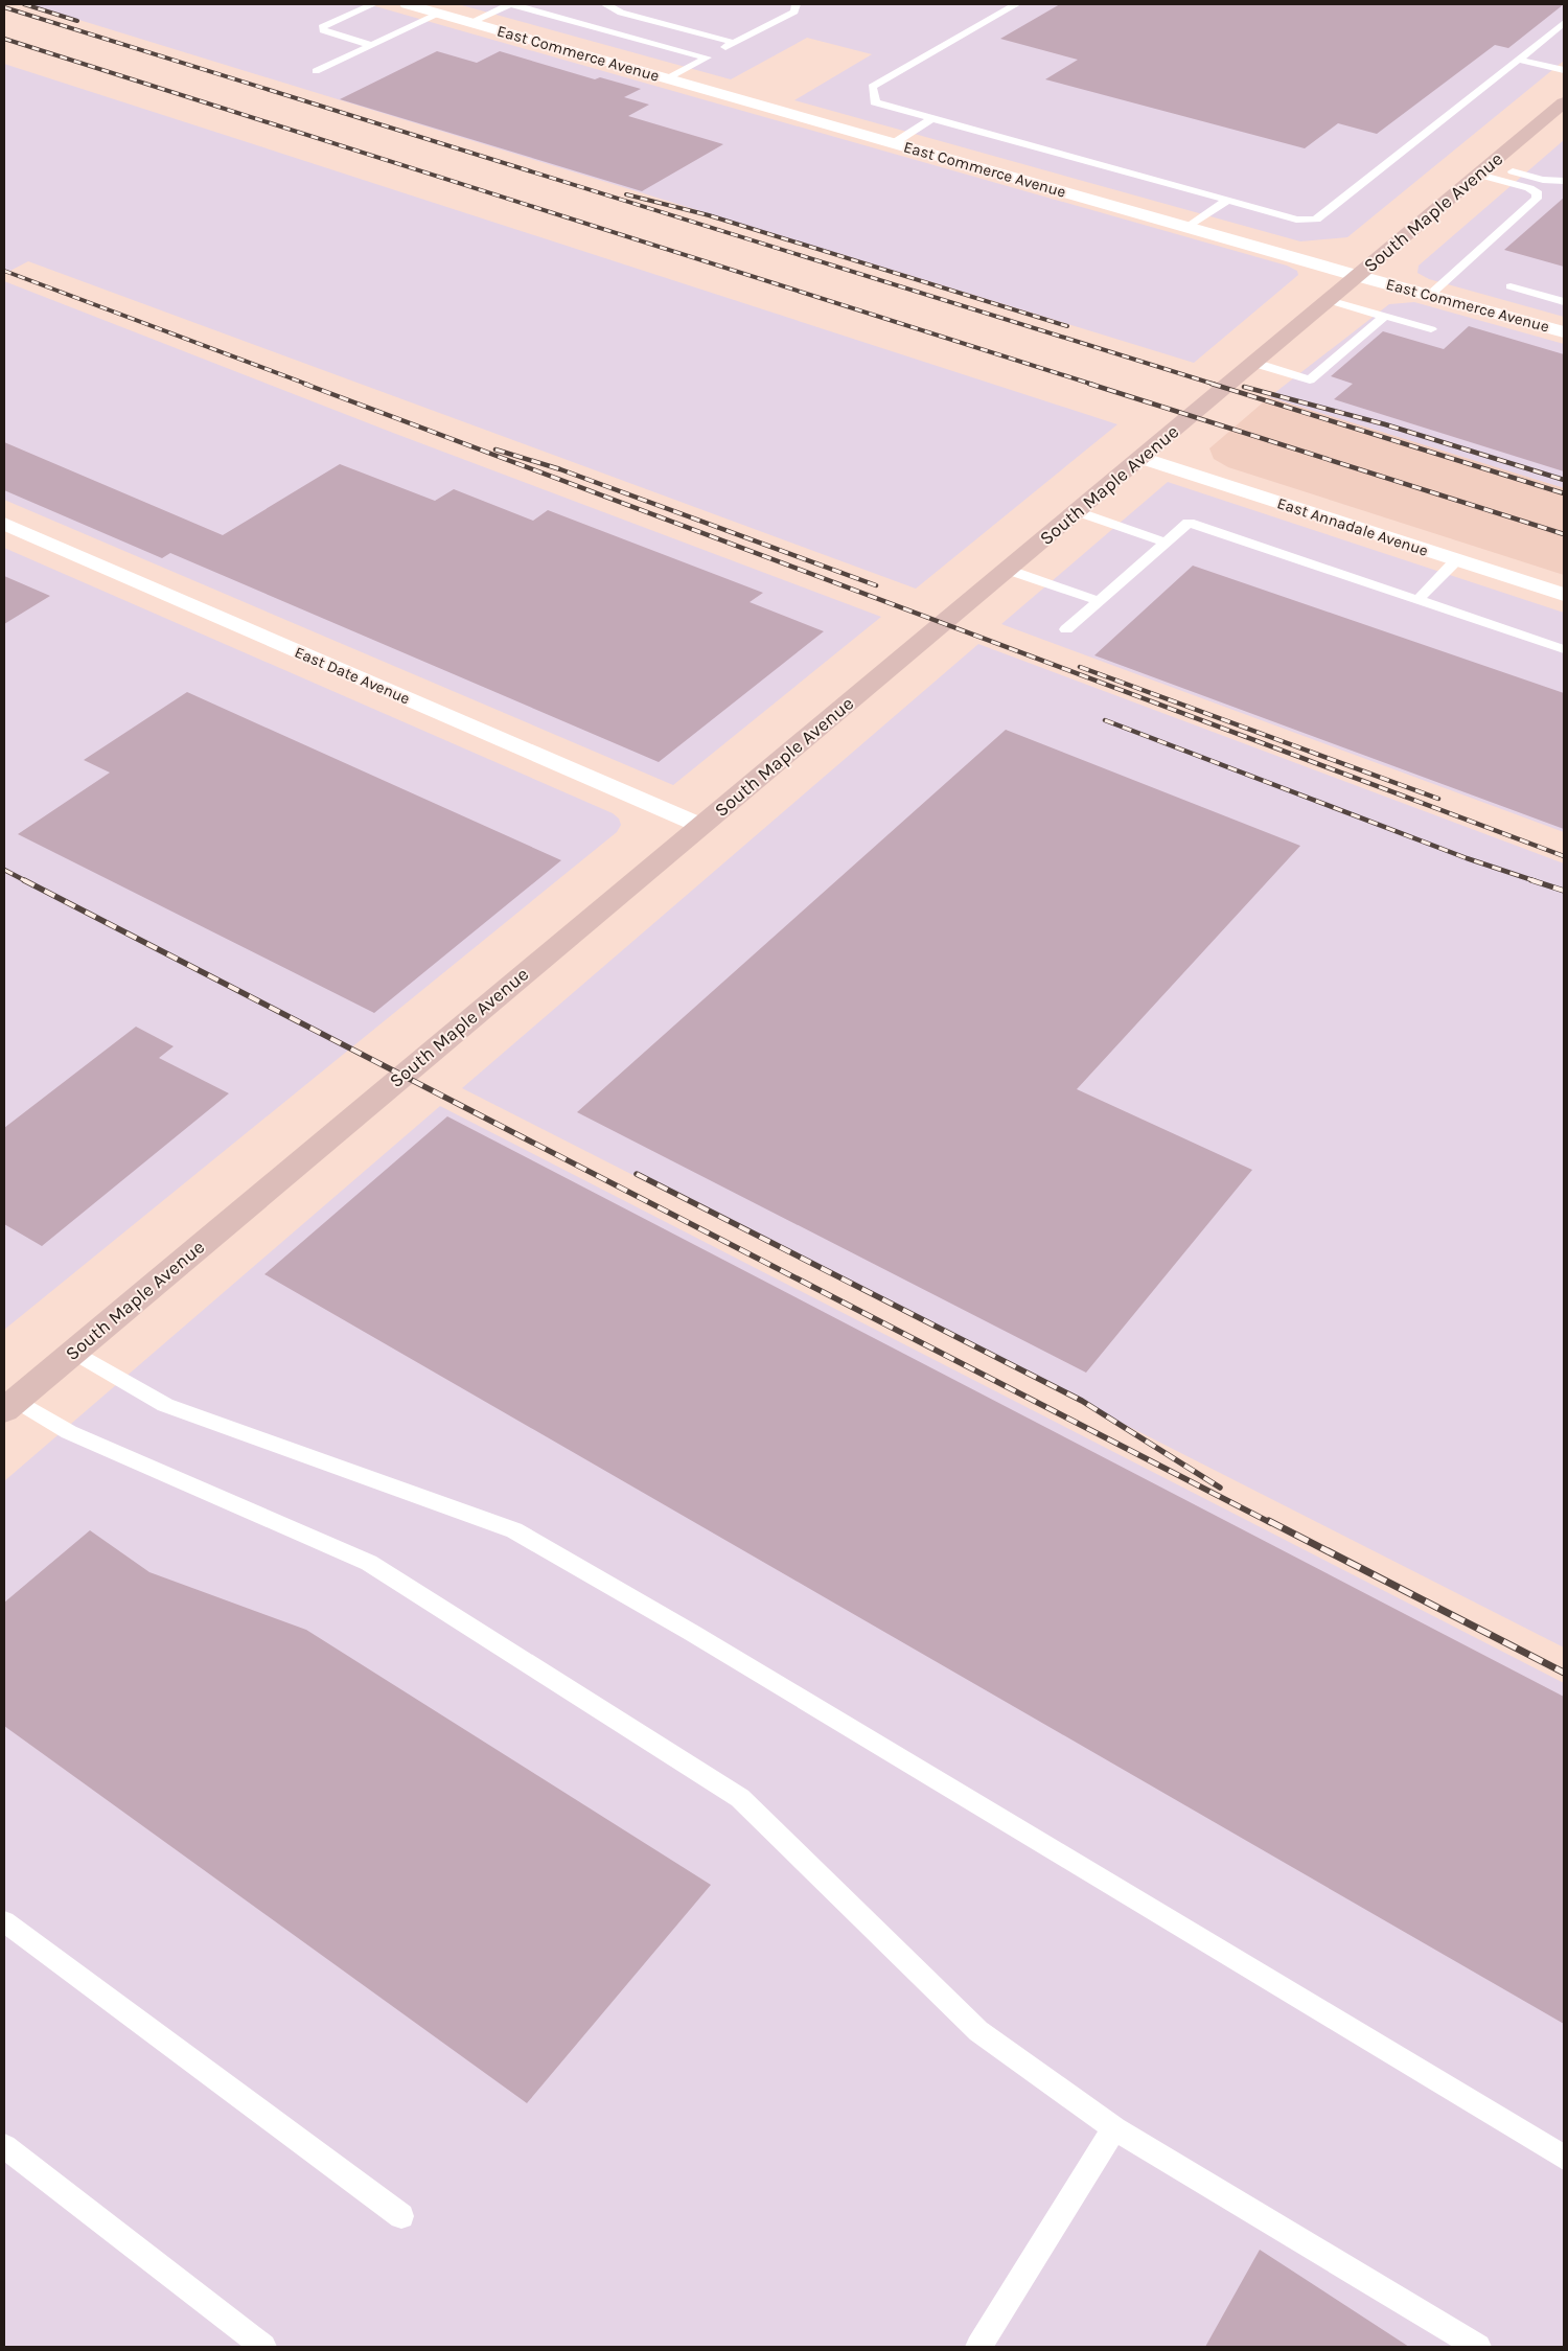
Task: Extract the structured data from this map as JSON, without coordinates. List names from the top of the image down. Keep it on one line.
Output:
{"streets":{"street":["East Commerce Avenue","South Maple Avenue","East Annadale Avenue","East Date Avenue"]},"crossings":[["East Commerce Avenue","South Maple Avenue"],["South Maple Avenue","East Annadale Avenue"],["South Maple Avenue","East Date Avenue"]]}
